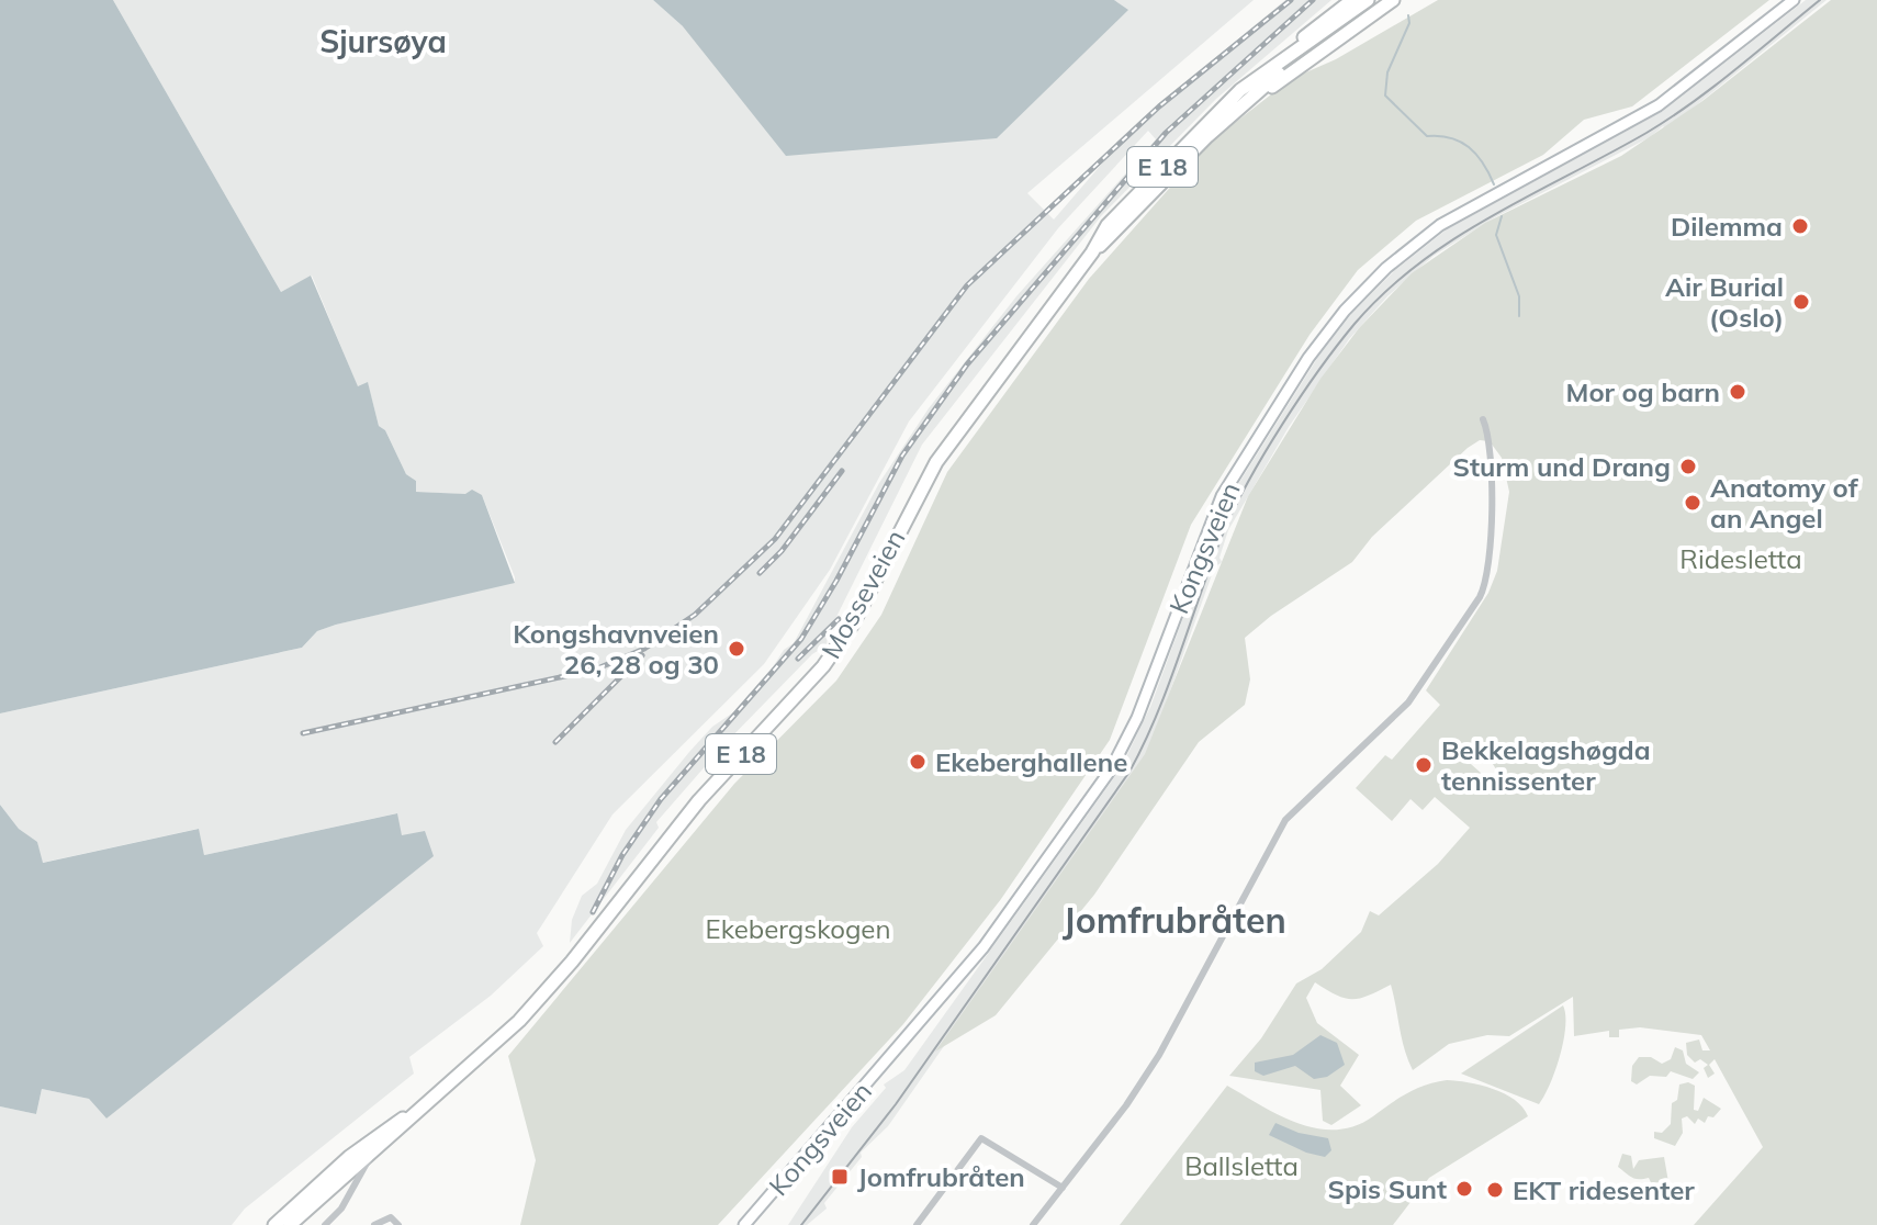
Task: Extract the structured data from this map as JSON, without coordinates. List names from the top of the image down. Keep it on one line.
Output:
{"streets":{"highway":["E 18","Mosseveien"],"main road":["Kongsveien"]},"crossings":[["E 18","Mosseveien"]],"districts":["Sjursøya","Jomfrubråten"],"parks":["Ridesletta","Ekebergskogen","Ballsletta"],"places":{"other":["Dilemma","Air Burial (Oslo)","Mor og barn","Sturm und Drang","Anatomy of an Angel","Kongshavnveien 26, 28 og 30","Ekeberghallene","Bekkelagshøgda tennissenter","Spis Sunt","EKT ridesenter"],"transit":["Jomfrubråten"]}}
